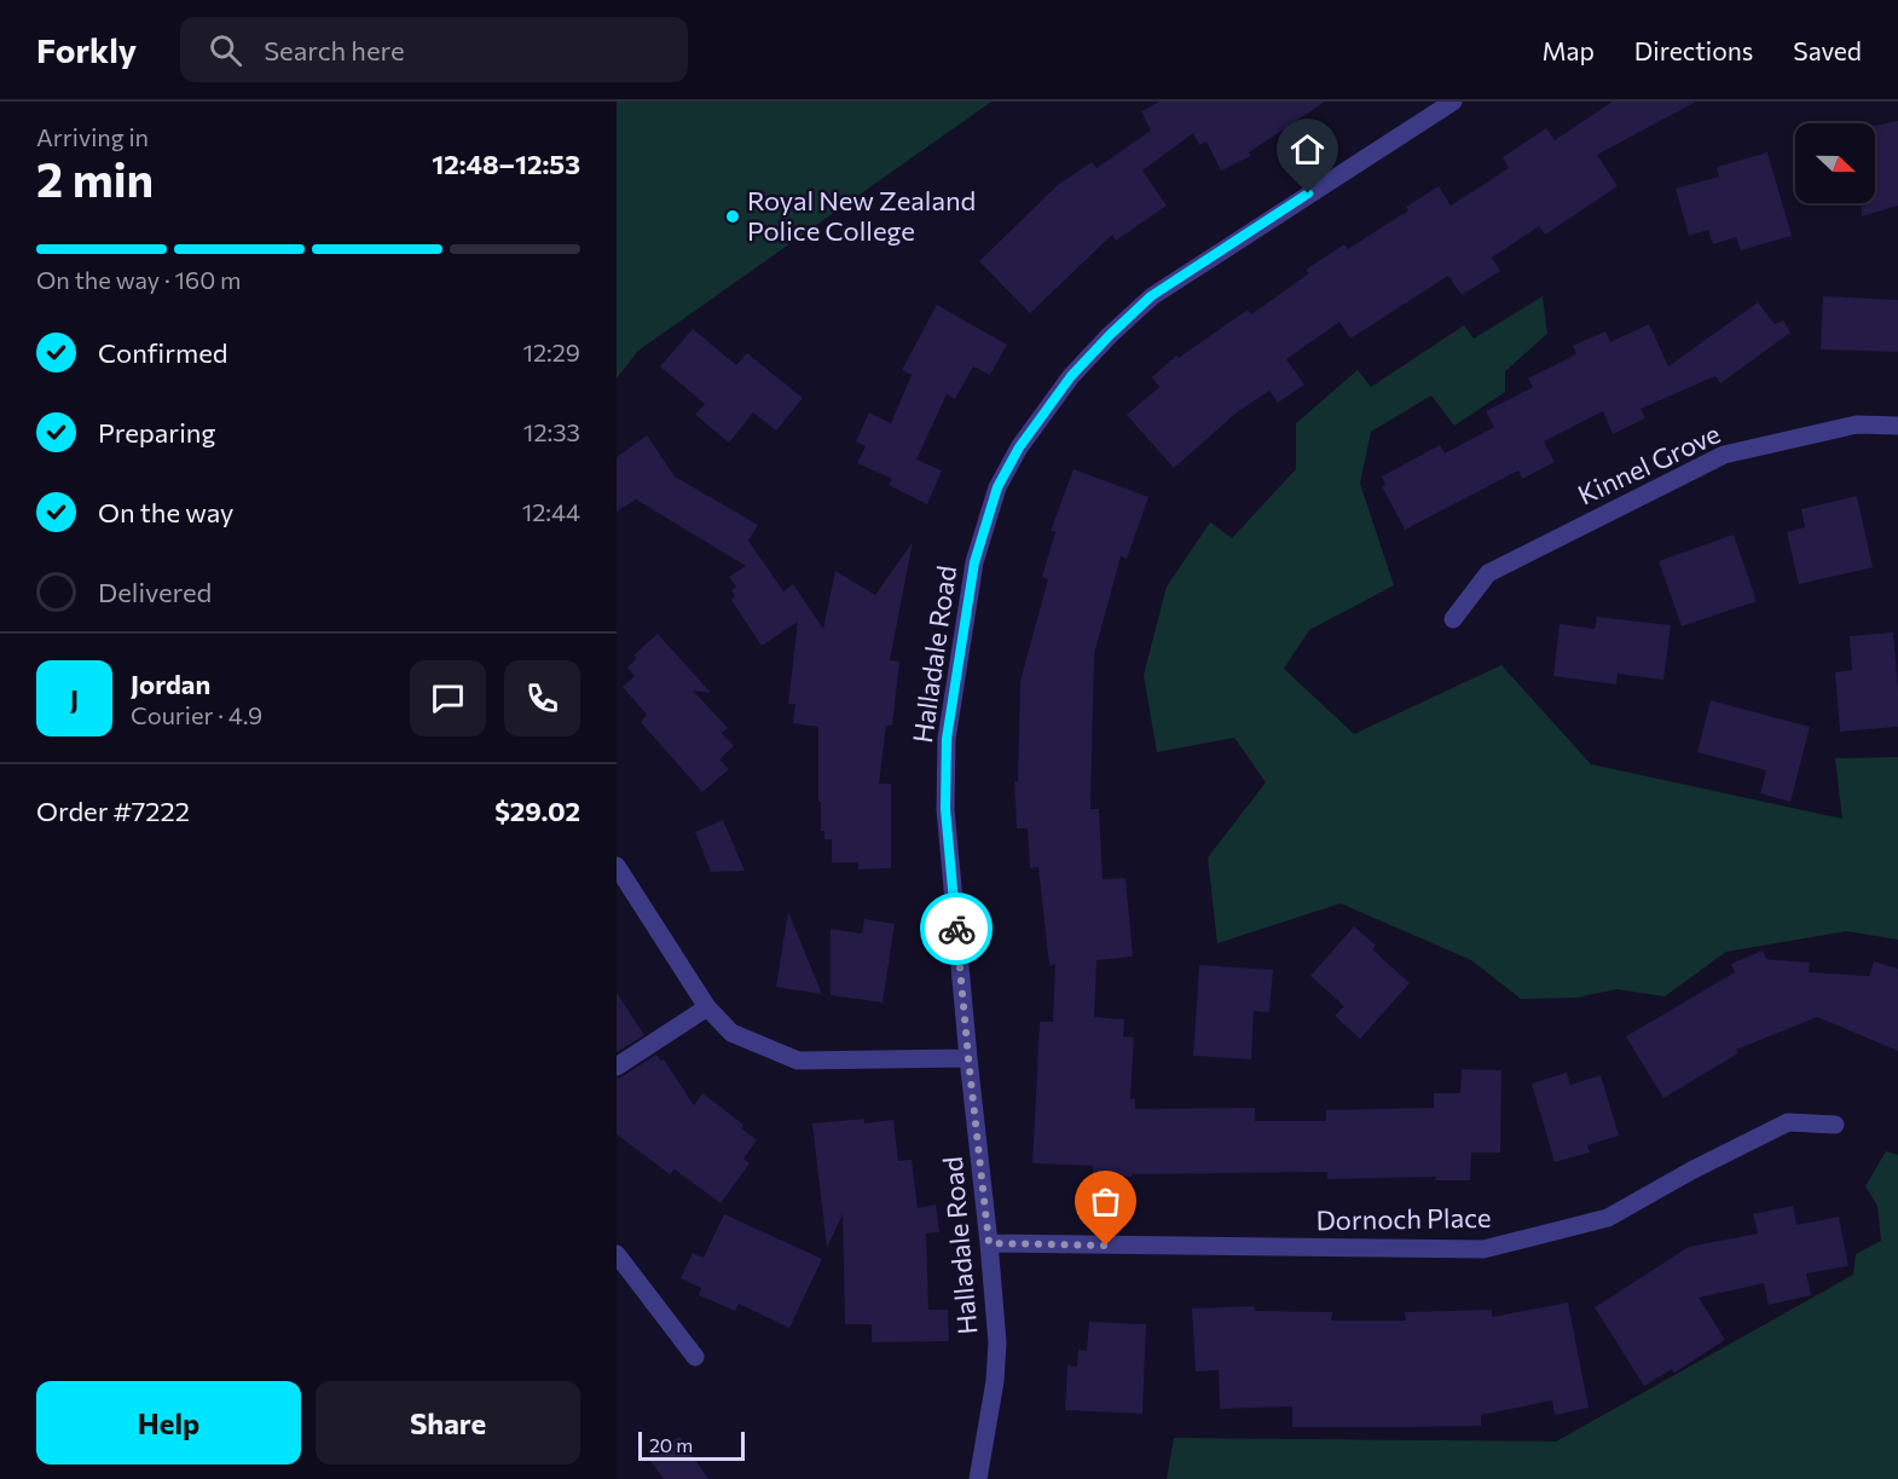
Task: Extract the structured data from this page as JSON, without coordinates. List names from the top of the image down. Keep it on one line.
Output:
{"streets":{"street":["Kinnel Grove","Halladale Road","Dornoch Place"]},"crossings":[["Halladale Road","Dornoch Place"]],"places":["Royal New Zealand Police College"],"scale_bar":"20 m","north":"right","page":{"header":"Forkly","search":"Search here","nav":["Map","Directions","Saved"],"heading":["2 min","Arriving in","12:48–12:53"],"panel":["Jordan","Courier · 4.9","Order #7222","$29.02"],"bar":"On the way · 160 m","list":[["Confirmed","12:29"],["Preparing","12:33"],["On the way","12:44"],"Delivered"],"round":"J","buttons":["Help","Share"],"scale":"20 m"}}
